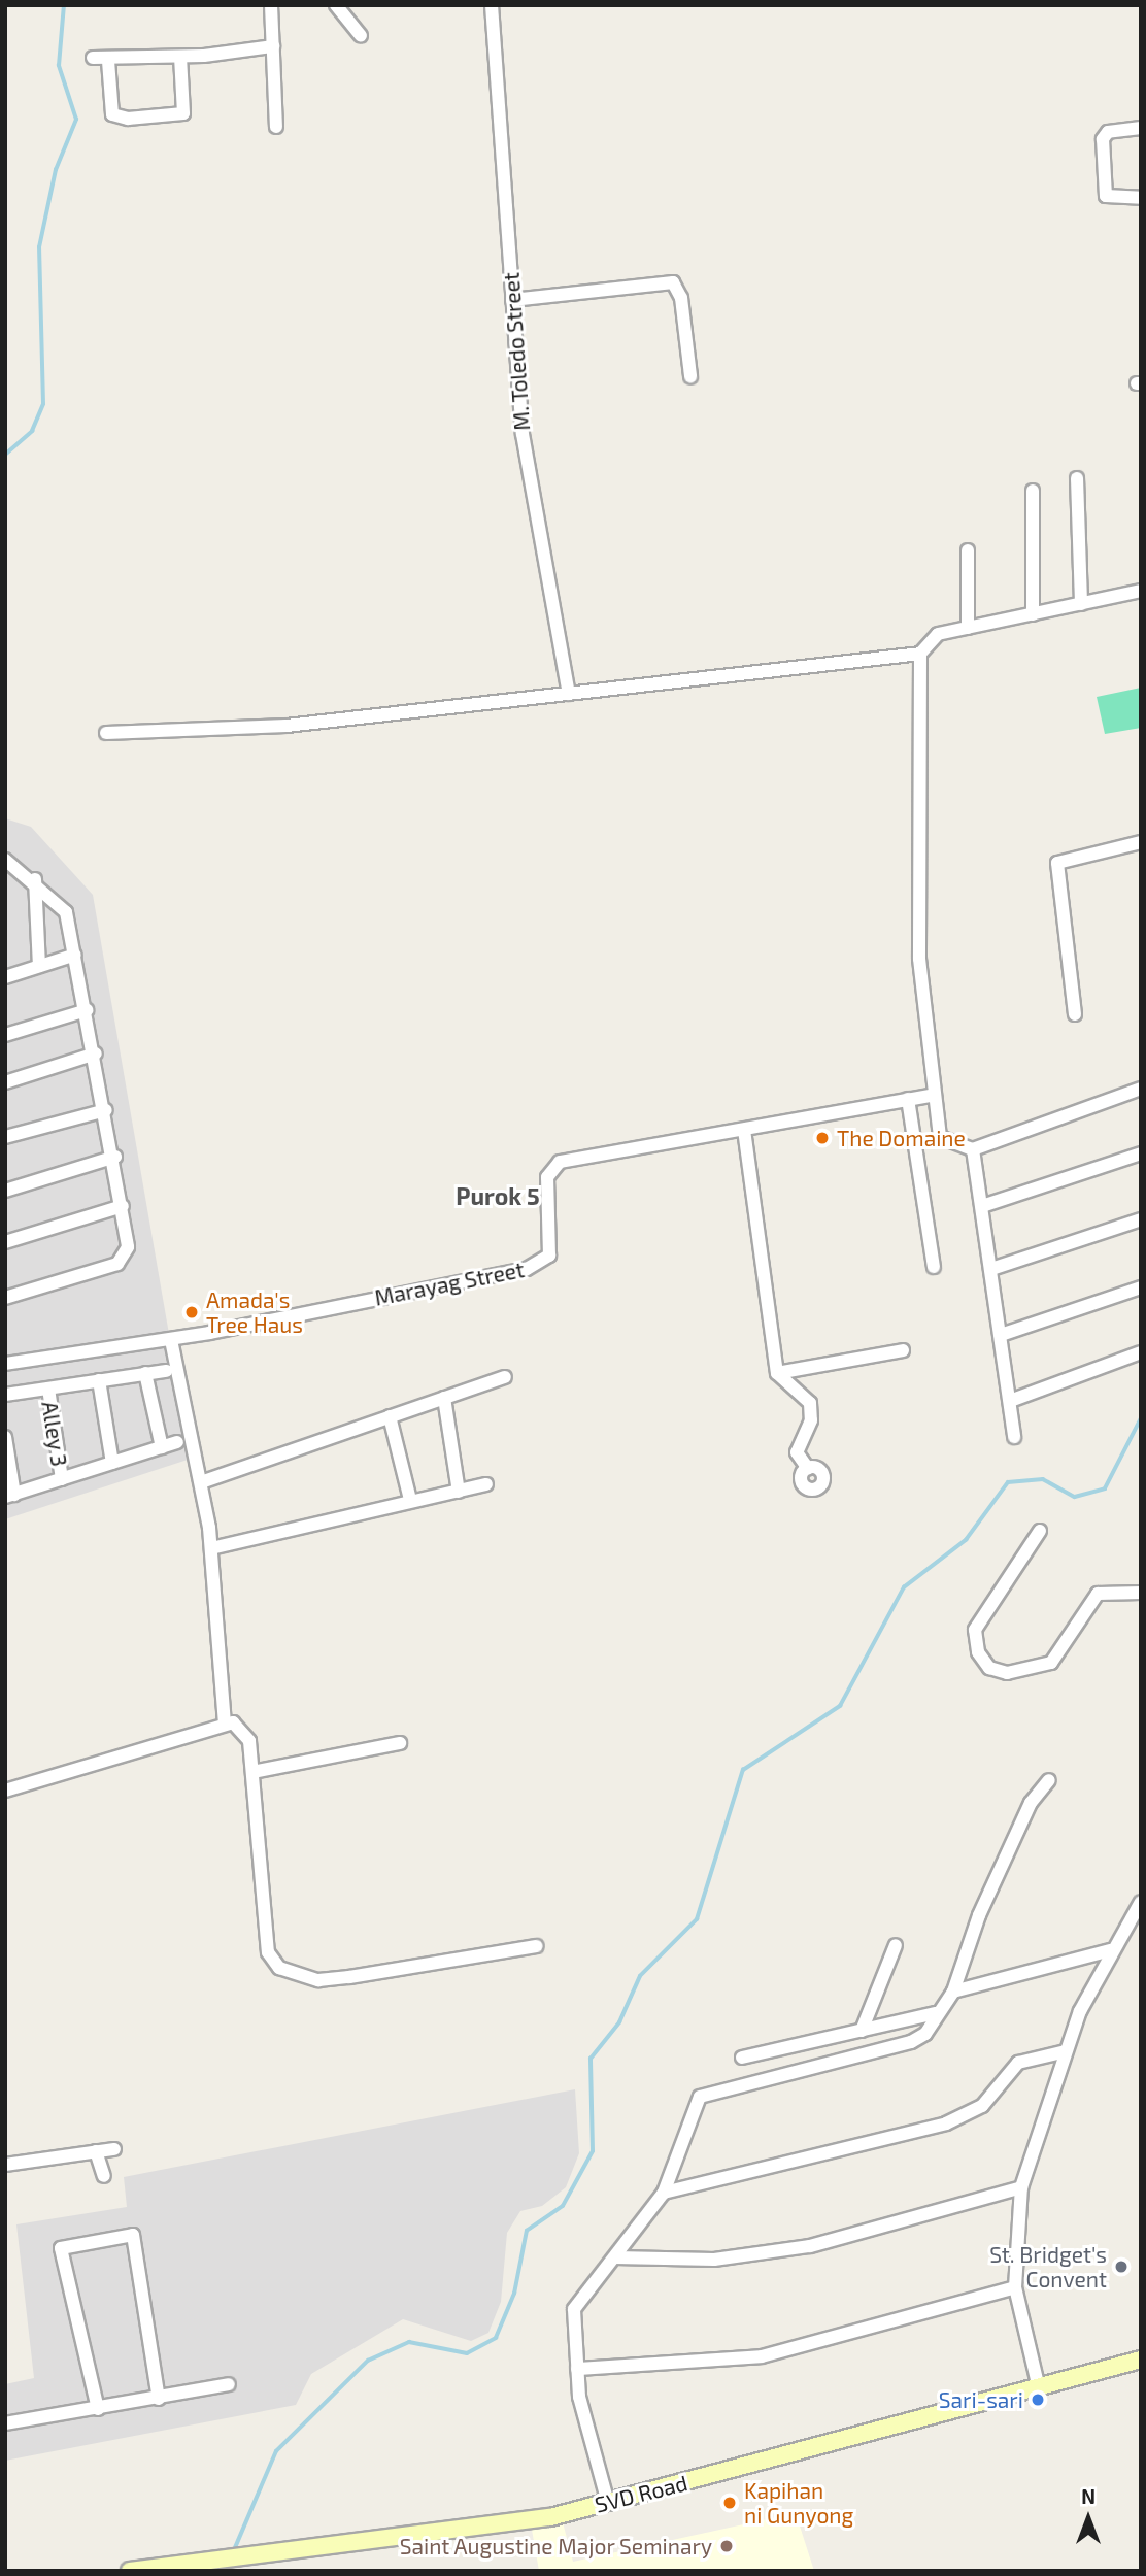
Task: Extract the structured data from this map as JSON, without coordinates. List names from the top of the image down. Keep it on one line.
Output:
{"streets":{"main road":["SVD Road"],"street":["M. Toledo Street","Marayag Street","Alley 3"]},"districts":["Purok 5"],"places":["The Domaine","Amada's Tree Haus","St. Bridget's Convent","Sari-sari","Kapihan ni Gunyong","Saint Augustine Major Seminary"],"north":"top"}
